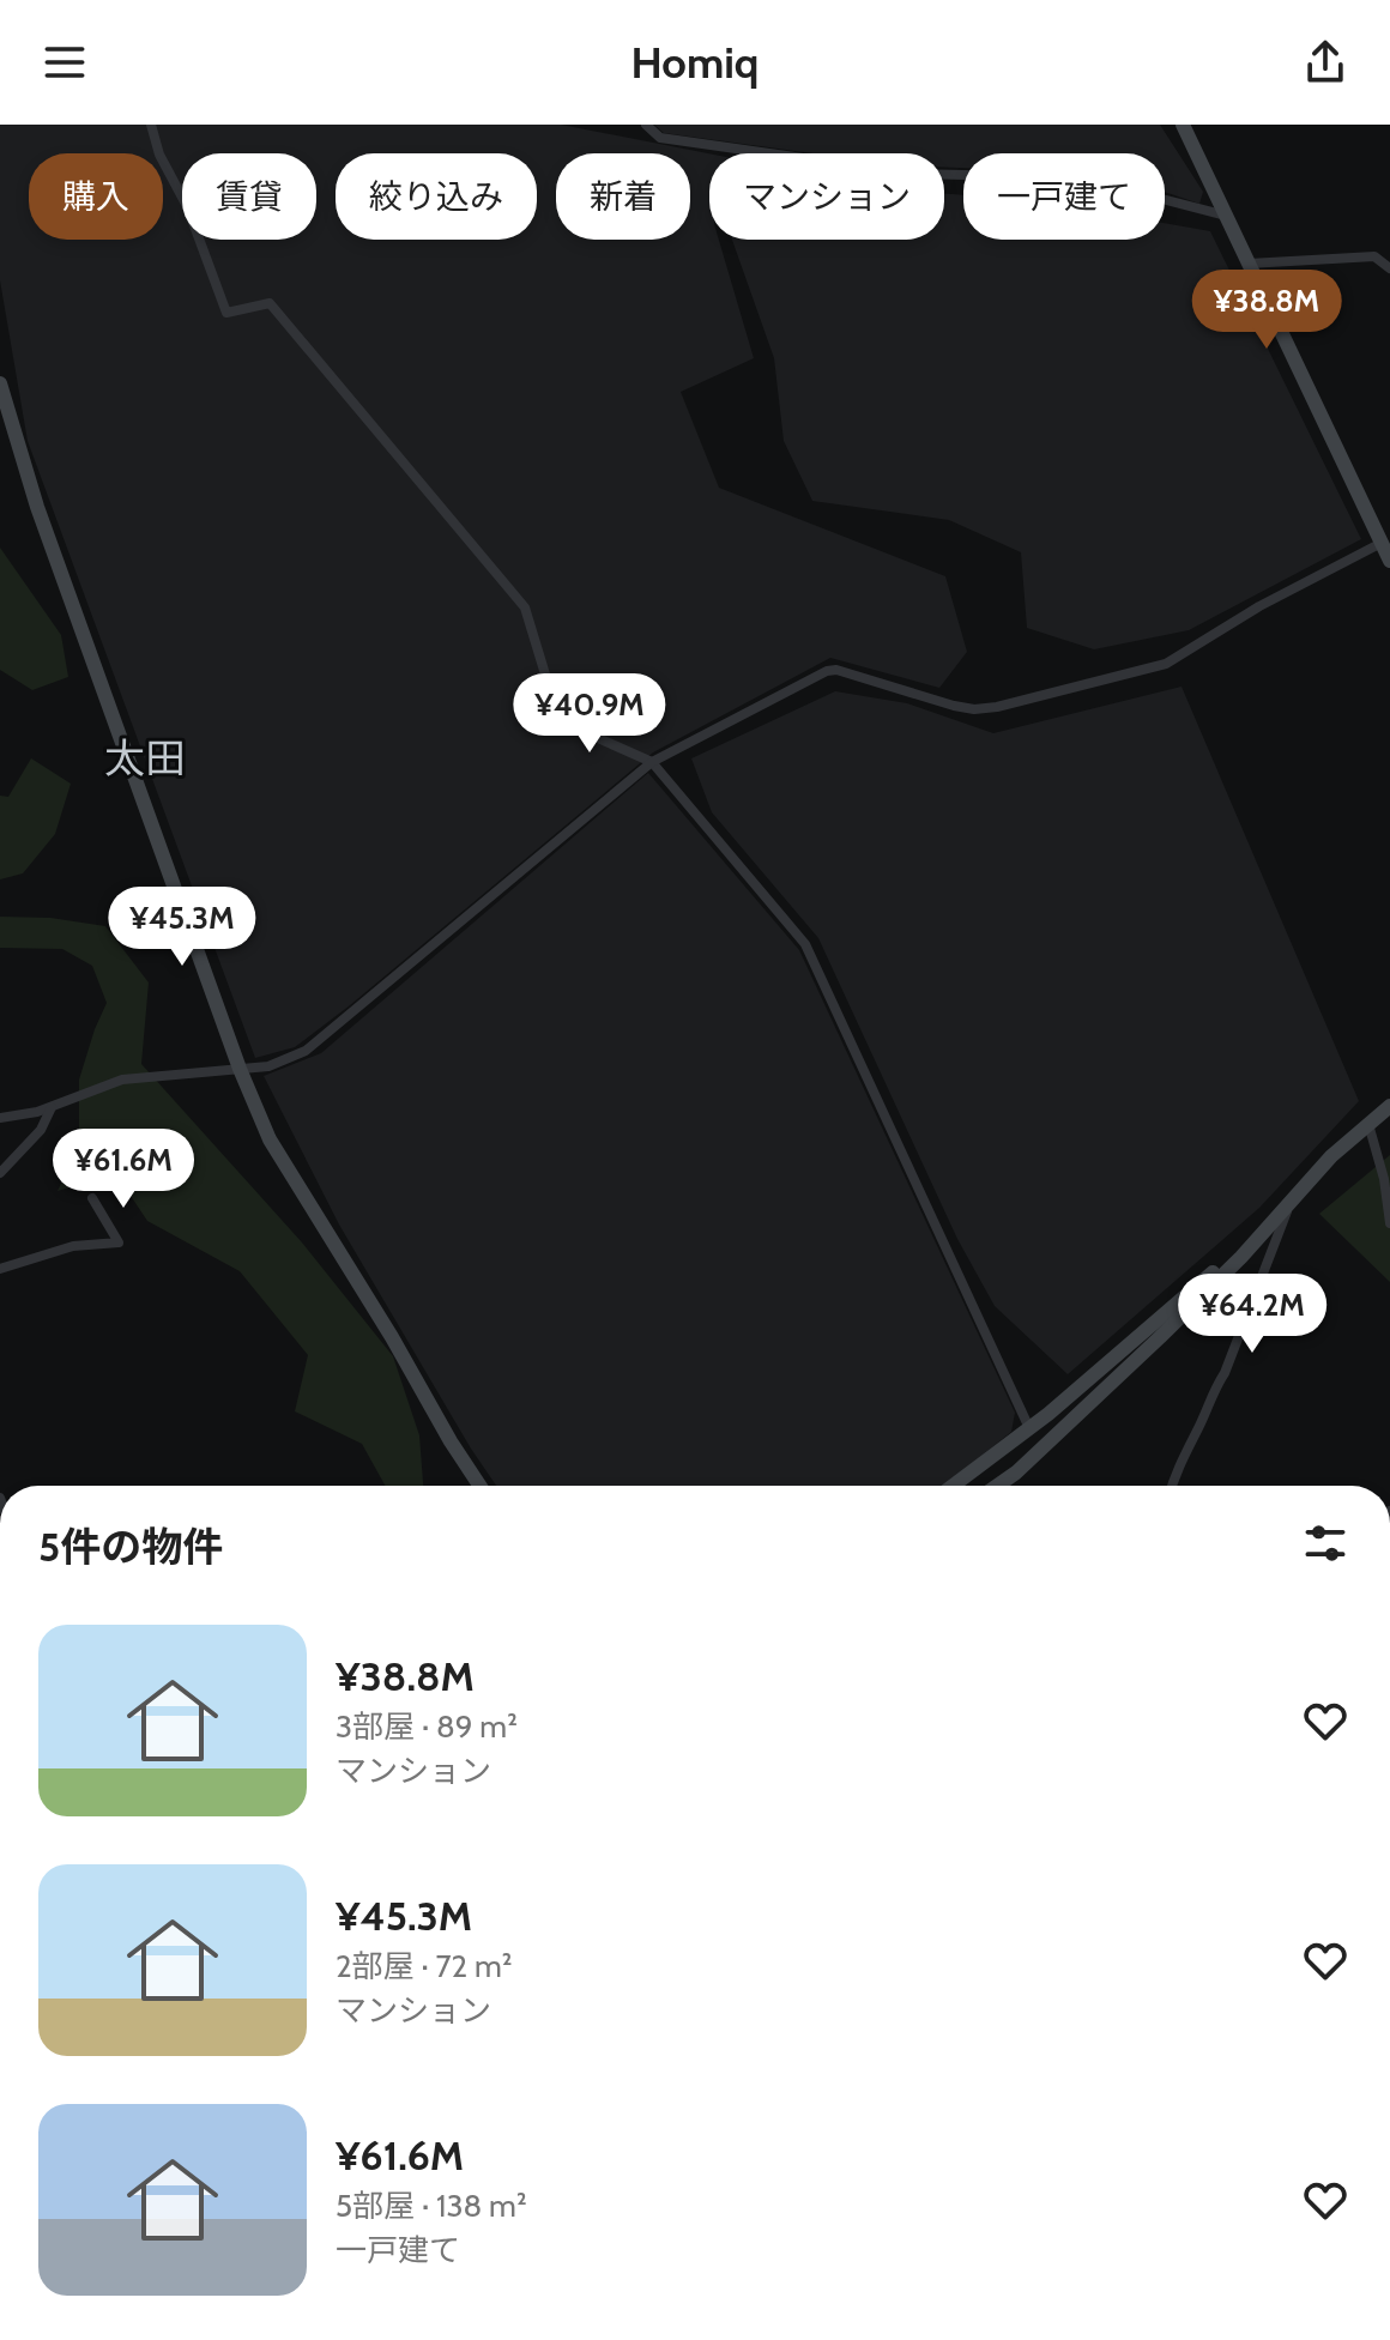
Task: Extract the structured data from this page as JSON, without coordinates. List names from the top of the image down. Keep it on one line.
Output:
{"districts":["太田"],"page":{"header":"Homiq","chip":["購入","賃貸","絞り込み","新着","マンション","一戸建て"],"price":["¥38.8M","¥40.9M","¥45.3M","¥61.6M","¥64.2M"],"heading":"5件の物件","list":[{"name":"¥38.8M","note":"3部屋 · 89 m² · マンション"},{"name":"¥45.3M","note":"2部屋 · 72 m² · マンション"},{"name":"¥61.6M","note":"5部屋 · 138 m² · 一戸建て"}]}}
